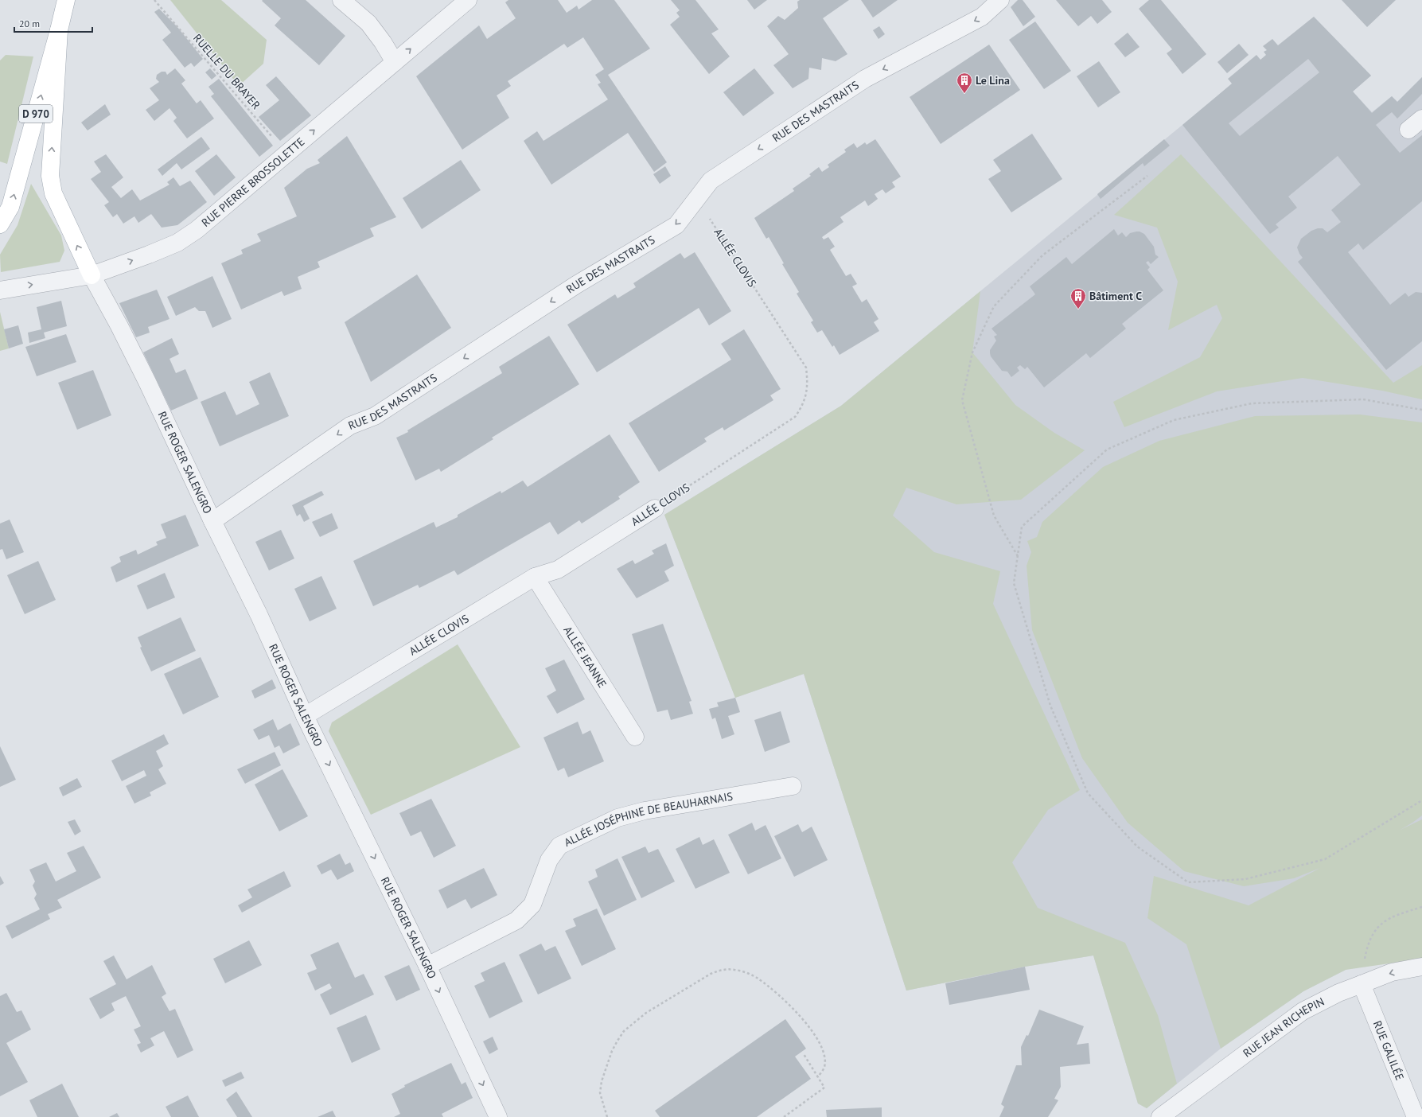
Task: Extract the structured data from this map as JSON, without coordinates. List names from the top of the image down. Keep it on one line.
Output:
{"streets":{"main road":["D 970"],"street":["RUE DES MASTRAITS","RUE PIERRE BROSSOLETTE","ALLÉE CLOVIS","RUE ROGER SALENGRO","ALLÉE JEANNE","ALLÉE JOSÉPHINE DE BEAUHARNAIS","RUE JEAN RICHEPIN","RUE GALILÉE"],"path":["RUELLE DU BRAYER"]},"crossings":[["RUELLE DU BRAYER","RUE PIERRE BROSSOLETTE"],["RUE DES MASTRAITS","ALLÉE CLOVIS"],["RUE DES MASTRAITS","RUE ROGER SALENGRO"],["RUE PIERRE BROSSOLETTE","RUE ROGER SALENGRO"],["ALLÉE CLOVIS","RUE ROGER SALENGRO"],["ALLÉE CLOVIS","ALLÉE JEANNE"],["RUE ROGER SALENGRO","ALLÉE JOSÉPHINE DE BEAUHARNAIS"],["RUE JEAN RICHEPIN","RUE GALILÉE"]],"one_way":["RUE DES MASTRAITS","RUE PIERRE BROSSOLETTE","RUE ROGER SALENGRO"],"places":{"building":["Le Lina","Bâtiment C"]},"scale_bar":"20 m"}
